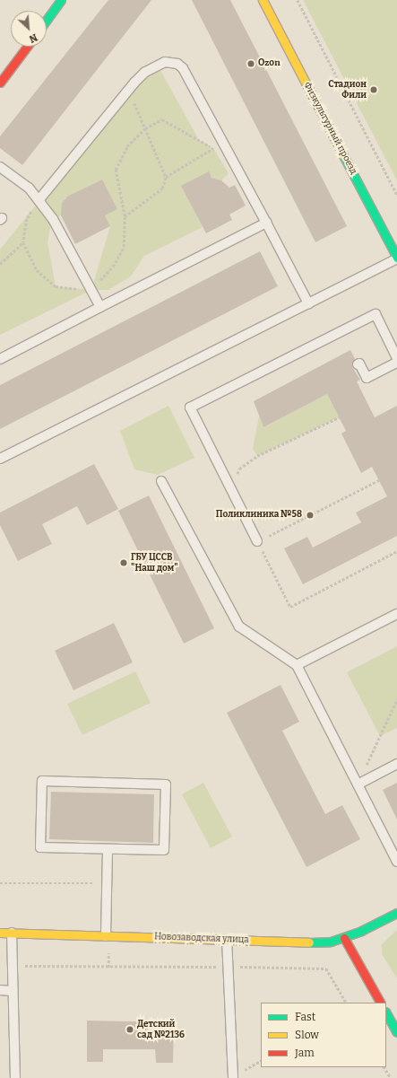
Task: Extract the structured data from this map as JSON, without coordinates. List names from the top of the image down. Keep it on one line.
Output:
{"streets":{"street":["Физкультурный проезд","Новозаводская улица"]},"places":["Ozon","Стадион Фили","Поликлиника №58","ГБУ ЦССВ \"Наш дом\"","Детский сад №2136"],"legend":["Fast","Slow","Jam"],"north":"bottom right"}
